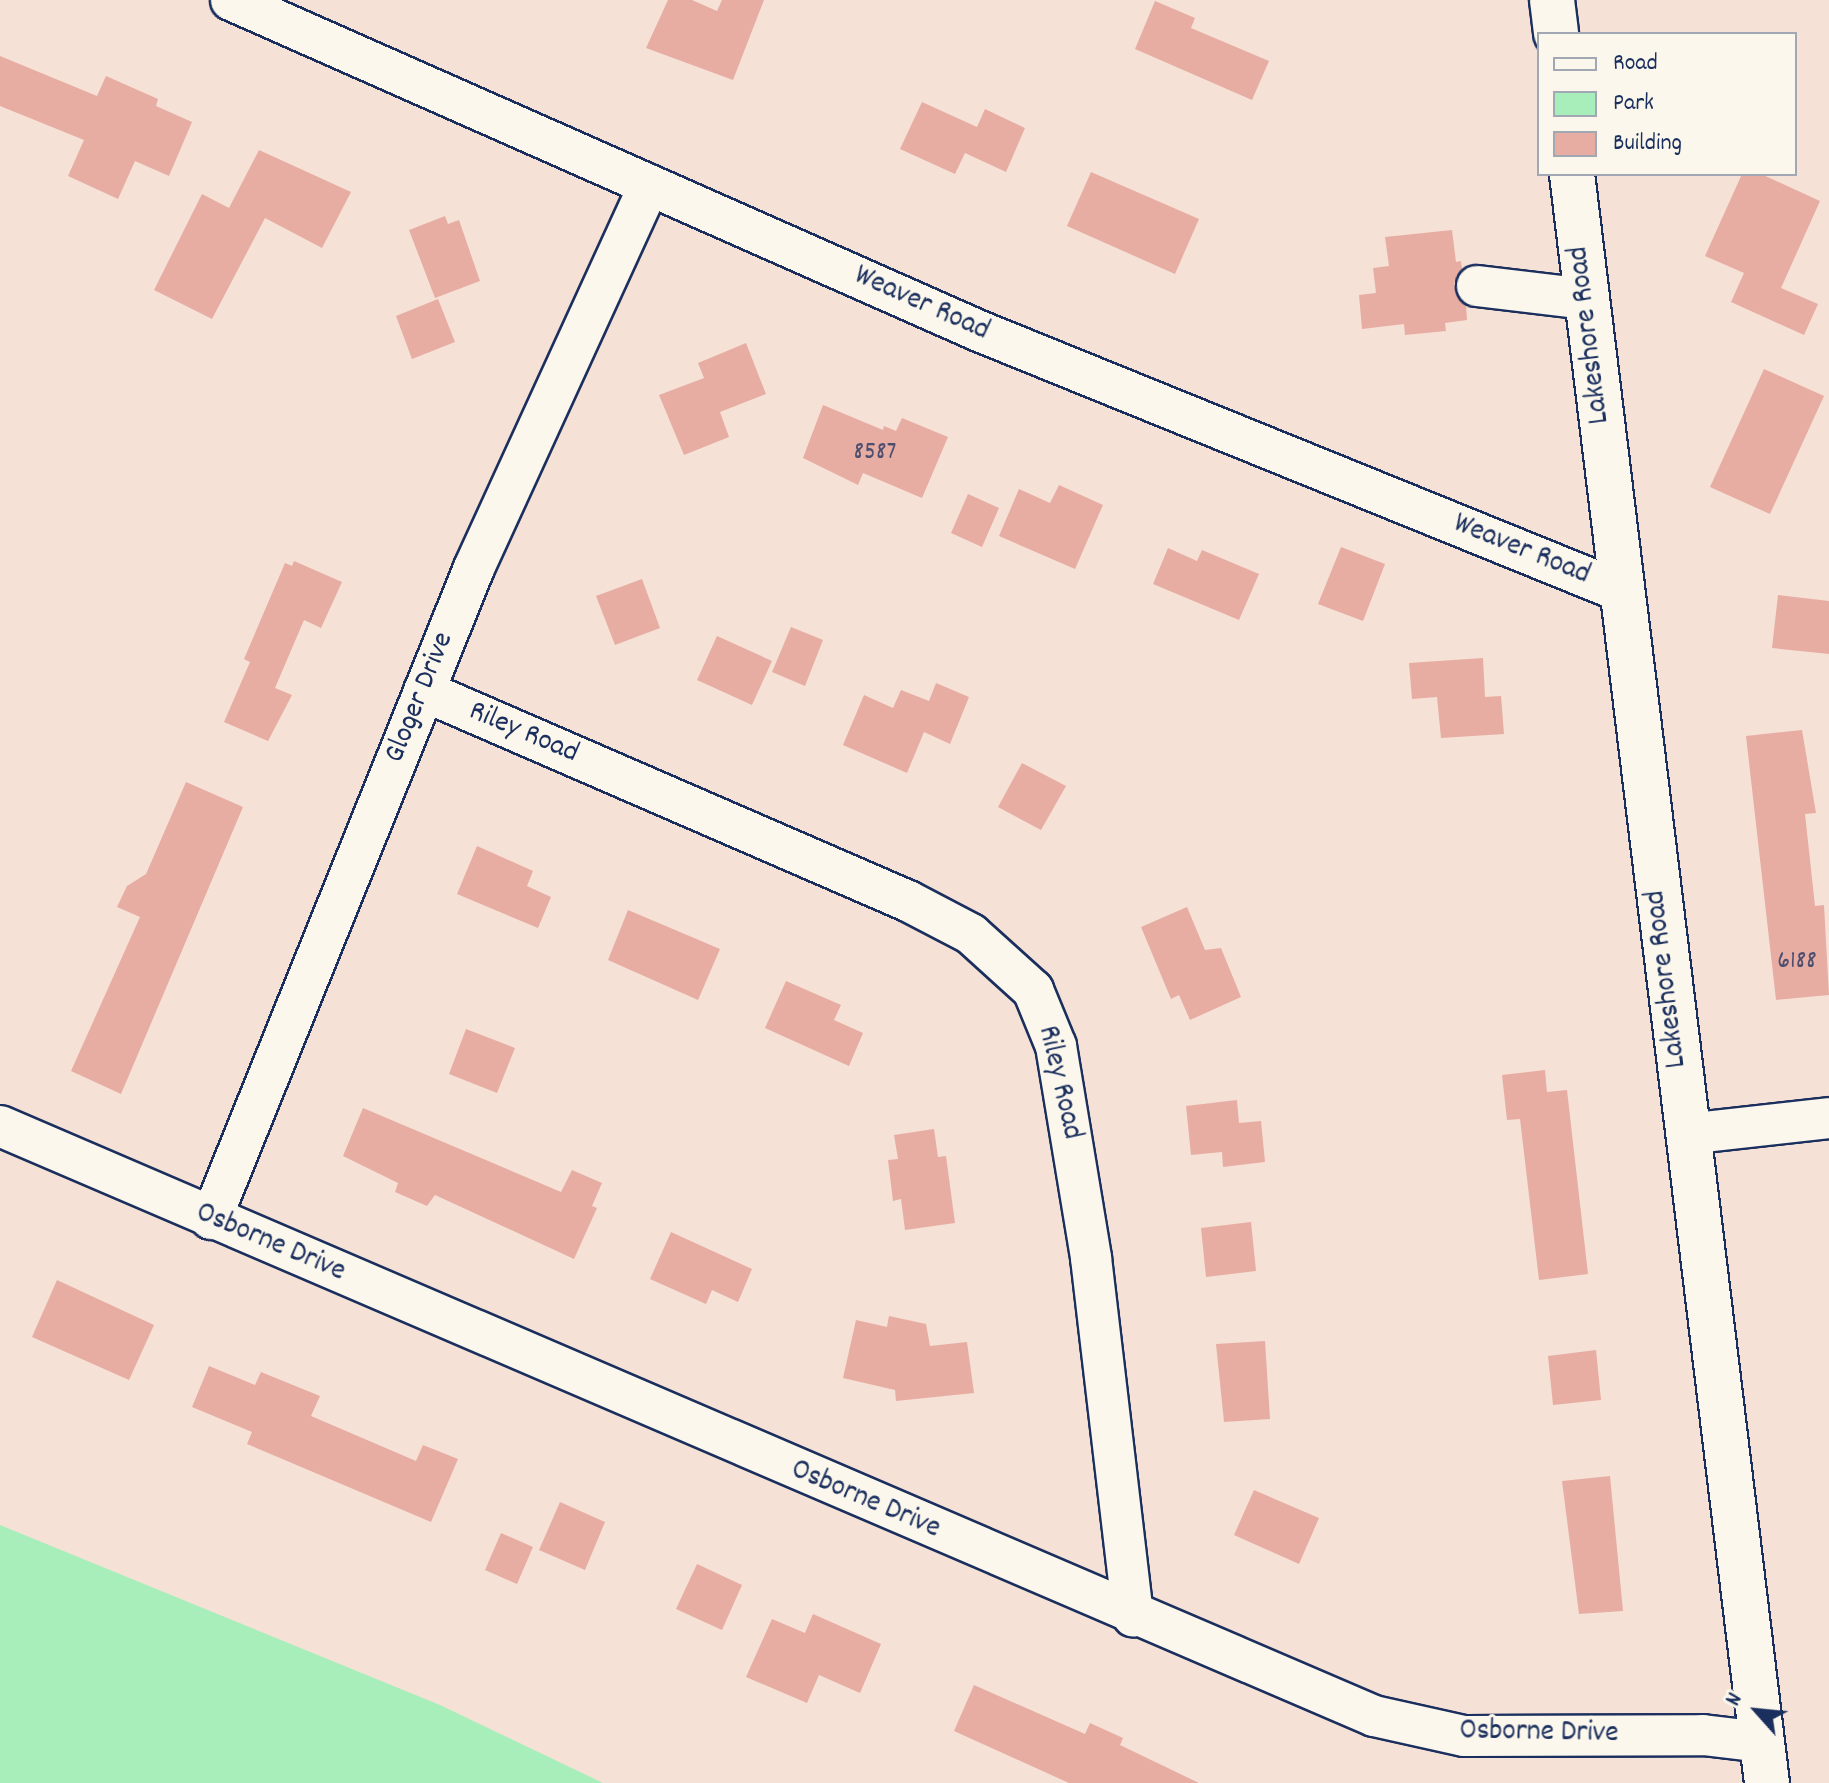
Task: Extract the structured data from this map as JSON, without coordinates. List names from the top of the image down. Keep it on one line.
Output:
{"streets":{"street":["Weaver Road","Lakeshore Road","Gloger Drive","Riley Road","Osborne Drive"]},"crossings":[["Weaver Road","Lakeshore Road"],["Weaver Road","Gloger Drive"],["Lakeshore Road","Osborne Drive"],["Gloger Drive","Riley Road"],["Gloger Drive","Osborne Drive"],["Riley Road","Osborne Drive"]],"house_numbers":["8587","6188"],"legend":["Road","Park","Building"],"north":"top left"}
